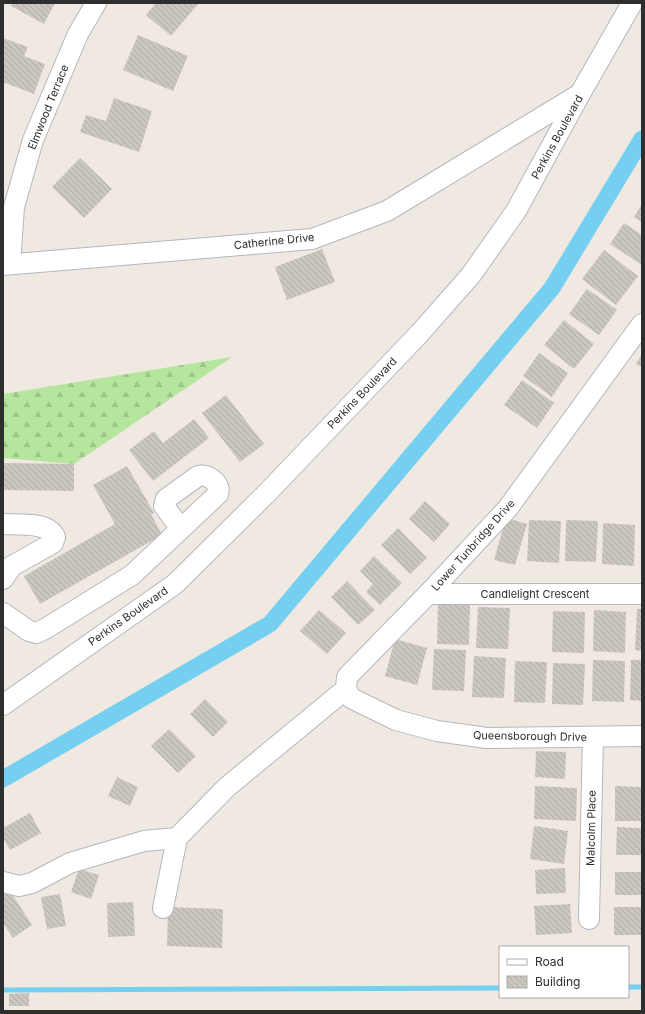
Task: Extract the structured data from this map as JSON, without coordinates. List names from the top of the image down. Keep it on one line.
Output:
{"streets":{"street":["Elmwood Terrace","Perkins Boulevard","Catherine Drive","Lower Tunbridge Drive","Candlelight Crescent","Queensborough Drive","Malcolm Place"]},"crossings":[["Elmwood Terrace","Catherine Drive"],["Perkins Boulevard","Catherine Drive"],["Lower Tunbridge Drive","Candlelight Crescent"],["Lower Tunbridge Drive","Queensborough Drive"],["Queensborough Drive","Malcolm Place"]],"legend":["Road","Building"]}
